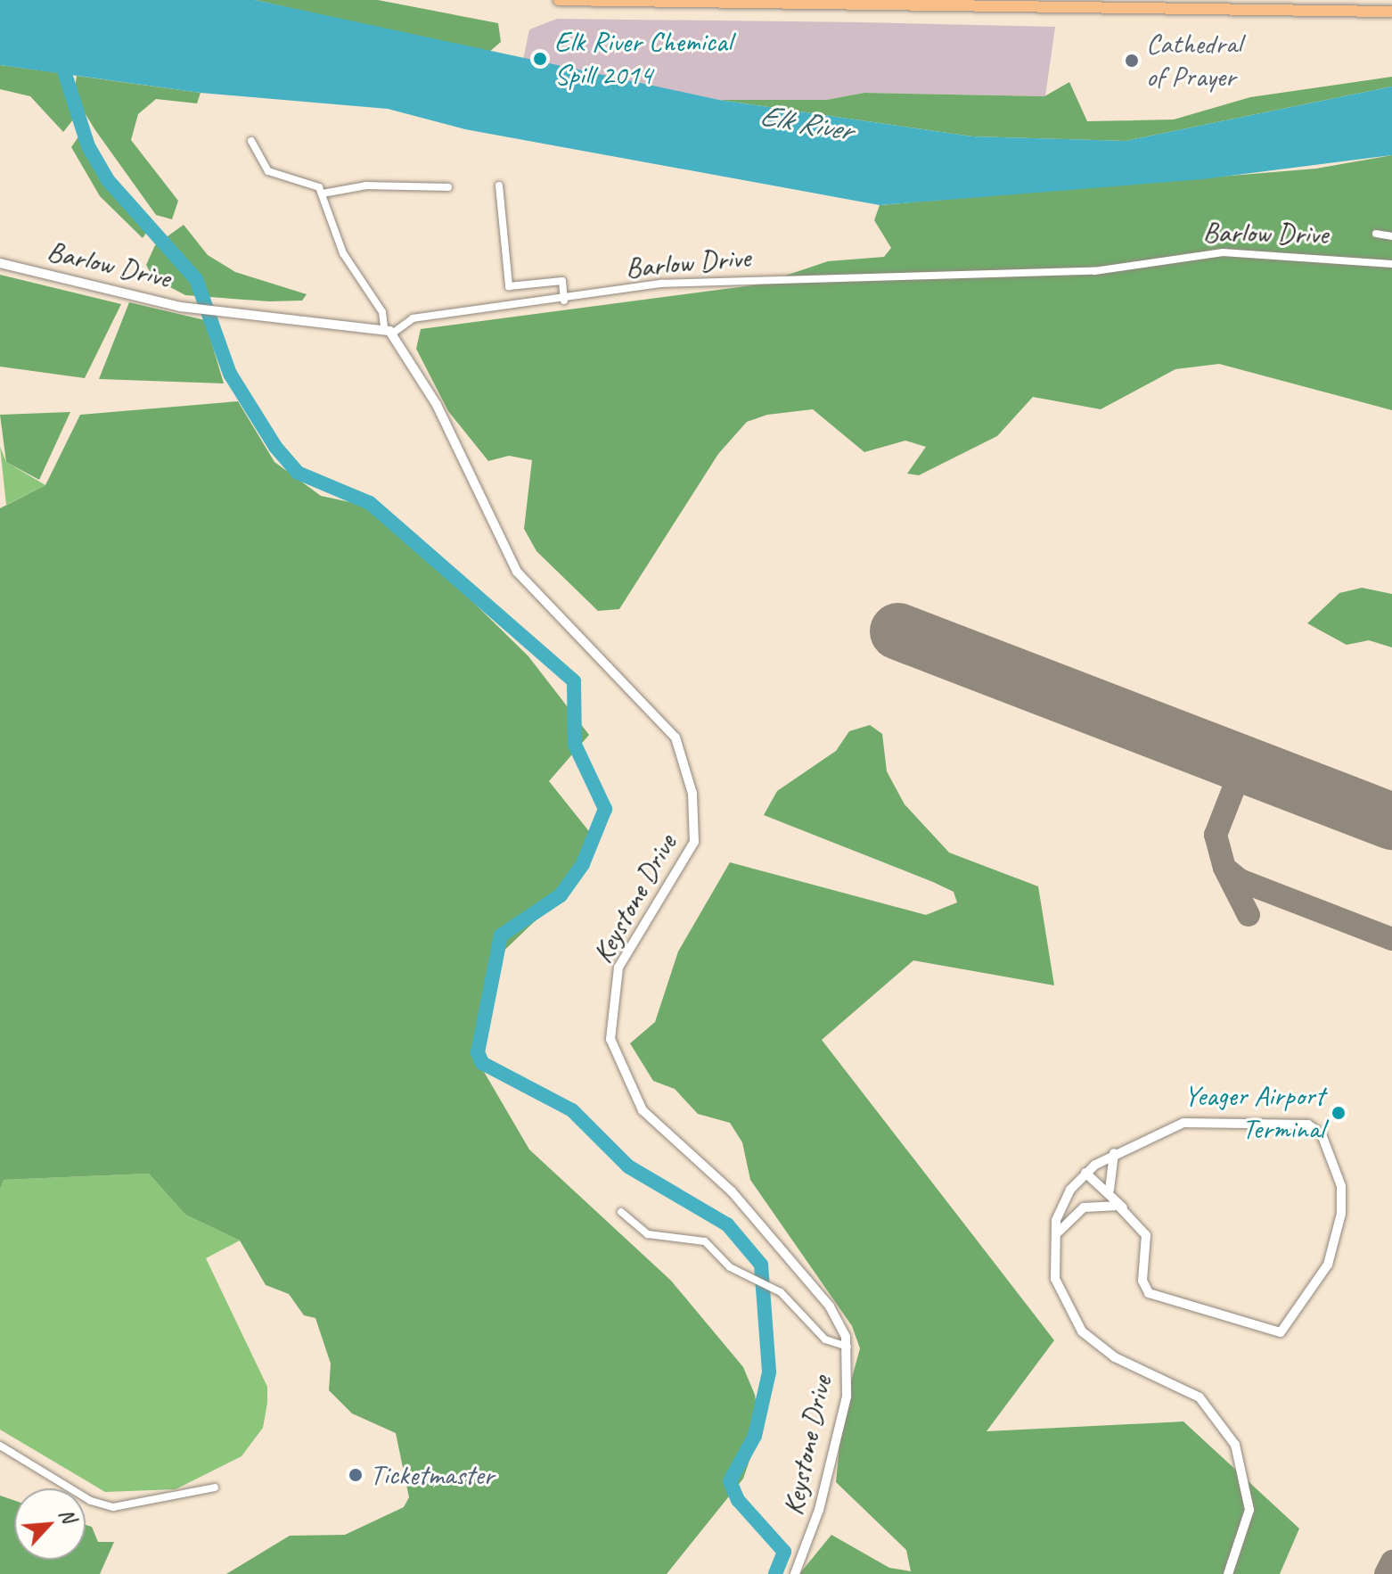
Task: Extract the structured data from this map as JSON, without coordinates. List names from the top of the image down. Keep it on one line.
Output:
{"streets":{"street":["Barlow Drive","Keystone Drive"]},"crossings":[["Barlow Drive","Keystone Drive"]],"water":["Elk River"],"places":["Elk River Chemical Spill 2014","Cathedral of Prayer","Yeager Airport Terminal","Ticketmaster"],"north":"top right"}
